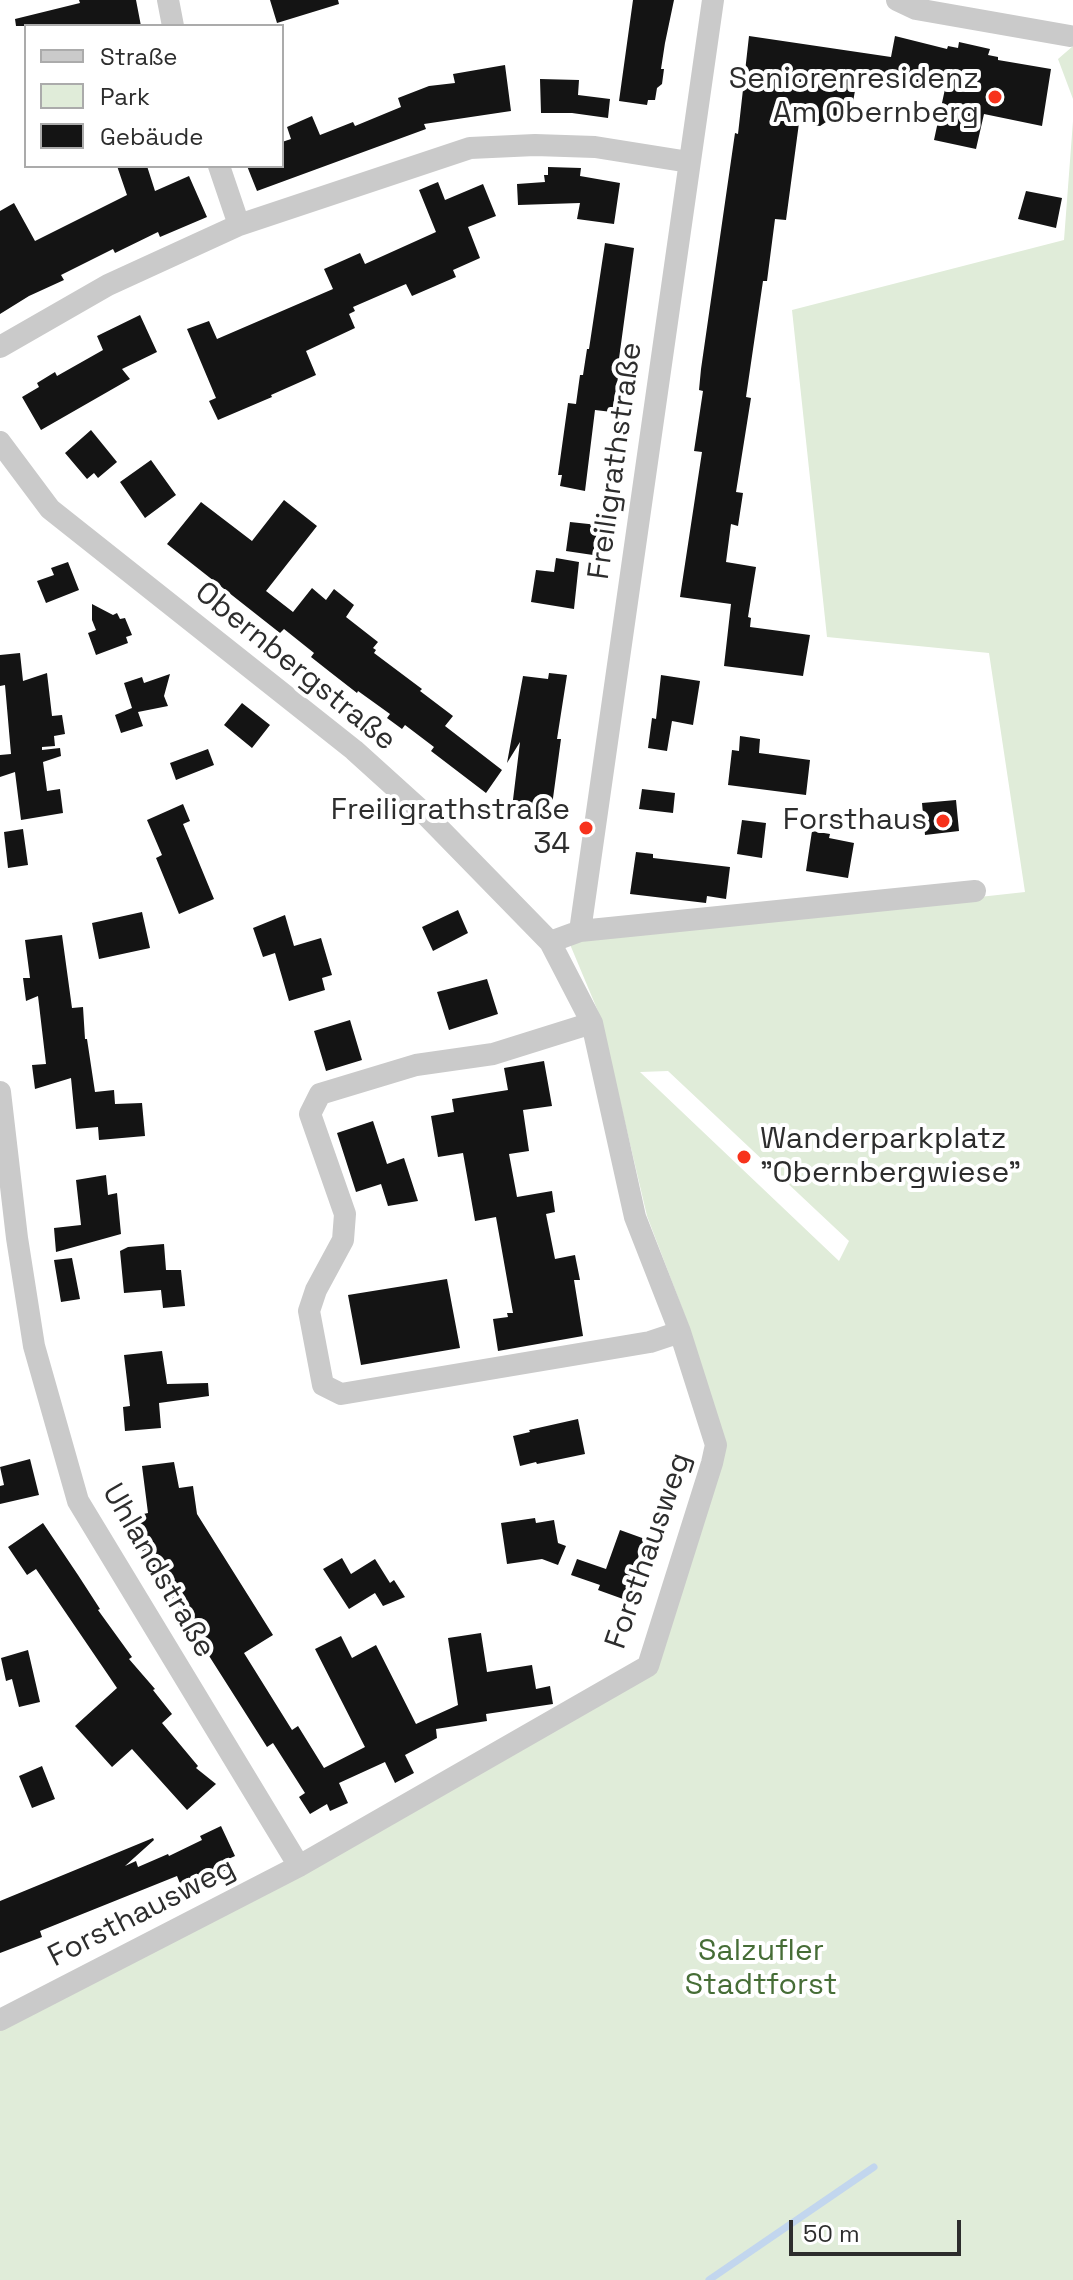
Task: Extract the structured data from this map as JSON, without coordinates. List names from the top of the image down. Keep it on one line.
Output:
{"streets":{"street":["Freiligrathstraße","Obernbergstraße","Forsthausweg","Uhlandstraße"]},"crossings":[["Obernbergstraße","Forsthausweg"],["Forsthausweg","Uhlandstraße"]],"parks":["Salzufler Stadtforst"],"places":["Seniorenresidenz Am Obernberg","Forsthaus","Freiligrathstraße 34","Wanderparkplatz \"Obernbergwiese\""],"legend":["Straße","Park","Gebäude"],"scale_bar":"50 m"}
